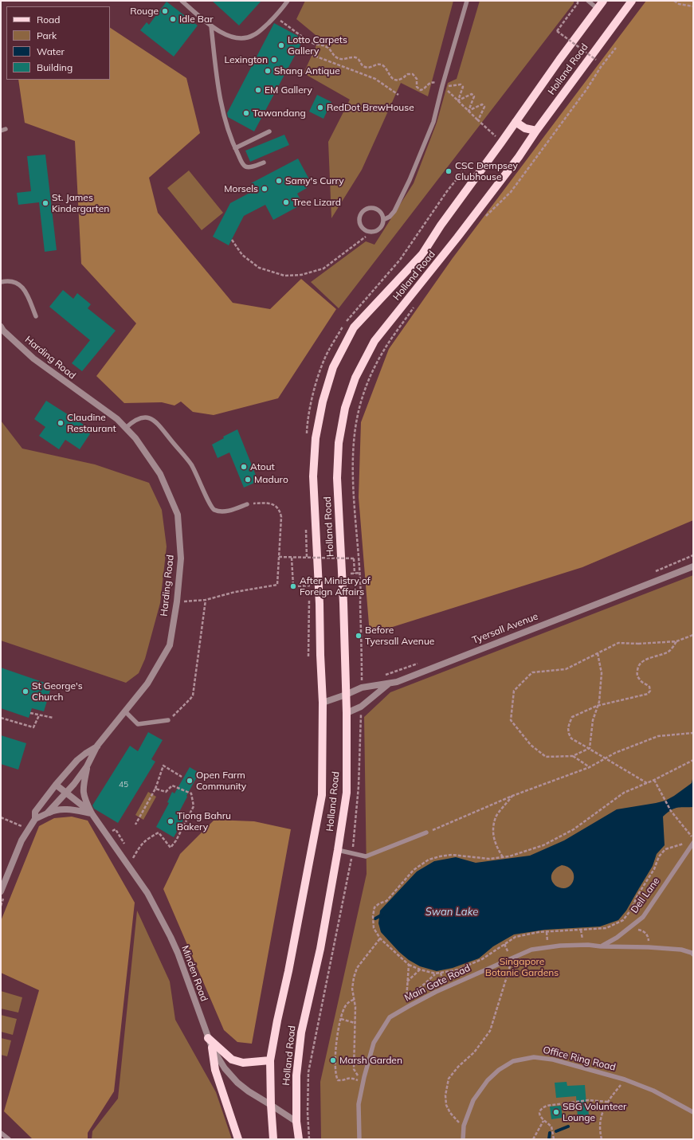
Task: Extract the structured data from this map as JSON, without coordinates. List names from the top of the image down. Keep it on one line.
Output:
{"streets":{"main road":["Holland Road"],"street":["Harding Road","Tyersall Avenue","Minden Road"],"lane":["Dell Lane","Main Gate Road","Office Ring Road"]},"crossings":[["Holland Road","Tyersall Avenue"],["Holland Road","Minden Road"],["Harding Road","Minden Road"],["Dell Lane","Main Gate Road"]],"water":["Swan Lake"],"parks":["Singapore Botanic Gardens"],"places":["Rouge","Idle Bar","Lotto Carpets Gallery","Lexington","Shang Antique","EM Gallery","RedDot BrewHouse","Tawandang","CSC Dempsey Clubhouse","Samy's Curry","Morsels","Tree Lizard","St. James Kindergarten","Claudine Restaurant","Atout","Maduro","After Ministry of Foreign Affairs","Before Tyersall Avenue","St George's Church","Open Farm Community","Tiong Bahru Bakery","Marsh Garden","SBG Volunteer Lounge"],"house_numbers":["45"],"legend":["Road","Park","Water","Building"]}
